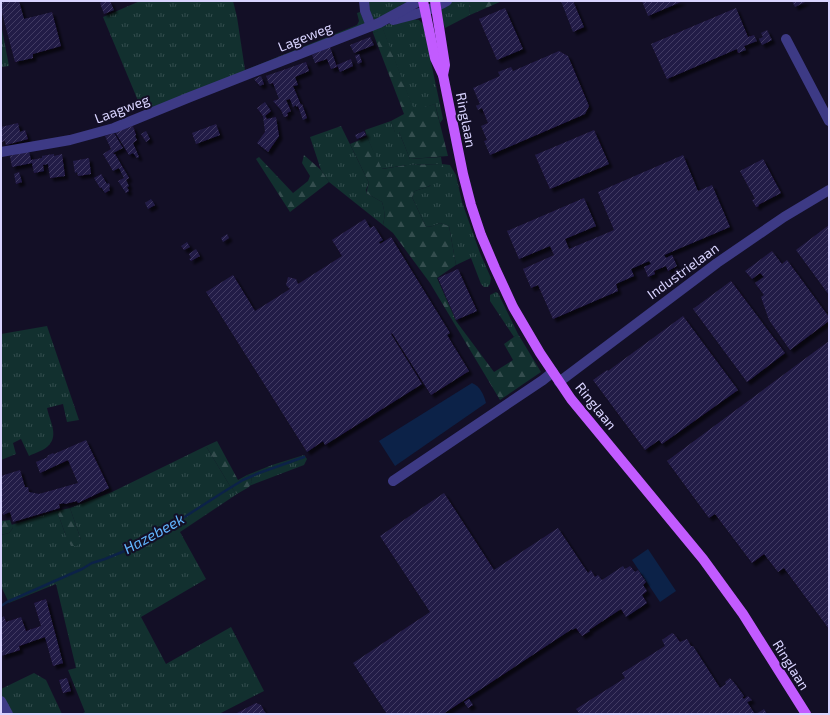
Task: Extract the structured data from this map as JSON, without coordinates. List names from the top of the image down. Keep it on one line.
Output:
{"streets":{"main road":["Ringlaan"],"street":["Lageweg","Laagweg","Industrielaan"]},"crossings":[["Lageweg","Laagweg"],["Lageweg","Ringlaan"],["Ringlaan","Industrielaan"]],"water":["Hazebeek"]}
